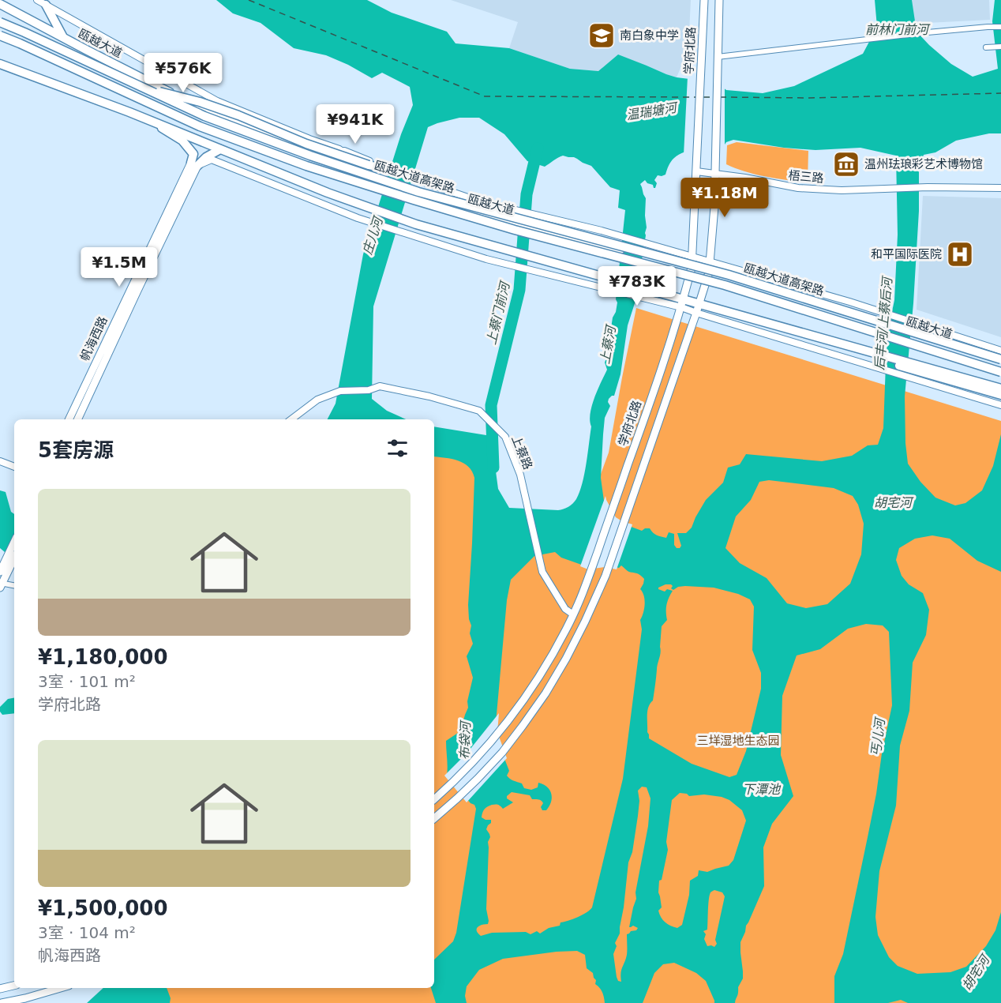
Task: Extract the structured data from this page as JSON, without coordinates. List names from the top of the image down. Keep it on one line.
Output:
{"streets":{"main road":["瓯越大道","学府北路","瓯越大道高架路","帆海西路"],"street":["梧三路","上蔡路"]},"crossings":[["瓯越大道","学府北路"],["瓯越大道","瓯越大道高架路"],["学府北路","梧三路"],["学府北路","上蔡路"]],"water":["前林门前河","温瑞塘河","庄儿河","上蔡门前河","后丰河/上蔡后河","上蔡河","胡宅河","丐儿河","布袋河","下潭池"],"parks":["三垟湿地生态园"],"places":{"school or university":["南白象中学"],"museum":["温州珐琅彩艺术博物馆"],"hospital":["和平国际医院"]},"page":{"price":["¥576K","¥941K","¥1.18M","¥1.5M","¥783K"],"heading":"5套房源","list":[{"name":"¥1,180,000","note":"3室 · 101 m² · 学府北路"},{"name":"¥1,500,000","note":"3室 · 104 m² · 帆海西路"}]}}
